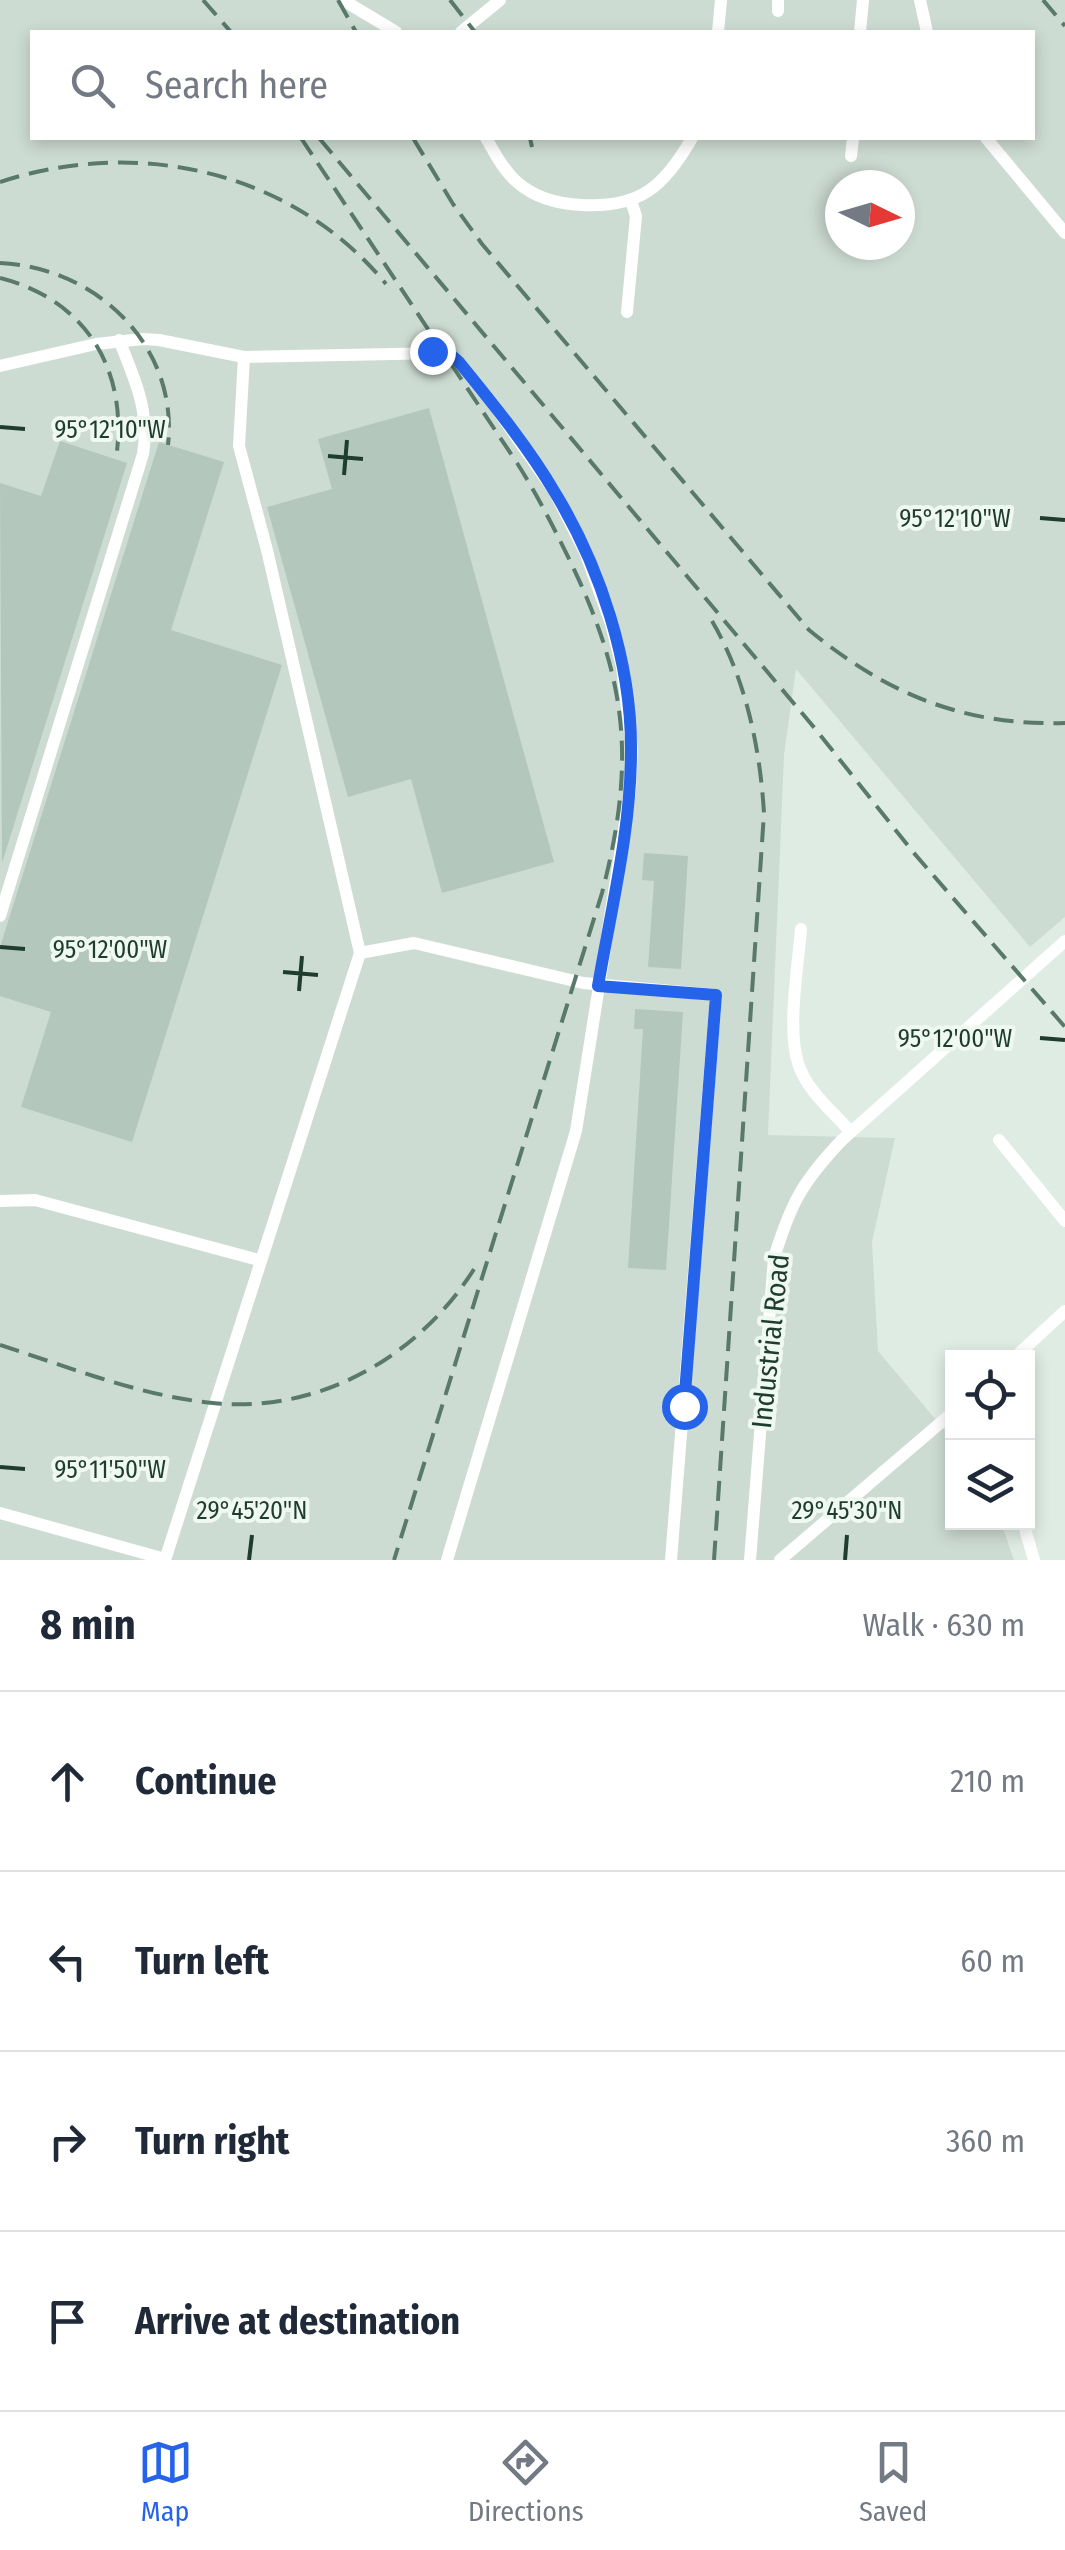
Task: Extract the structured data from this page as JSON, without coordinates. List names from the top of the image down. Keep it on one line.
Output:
{"streets":{"street":["Industrial Road"]},"north":"right","page":{"search":"Search here","heading":["8 min","Walk · 630 m"],"list":[["Continue","210 m"],["Turn left","60 m"],["Turn right","360 m"],"Arrive at destination"],"nav":["Map","Directions","Saved"]},"coordinates":["95°12'10\"W","95°12'00\"W","95°11'50\"W","29°45'20\"N","29°45'30\"N"]}
